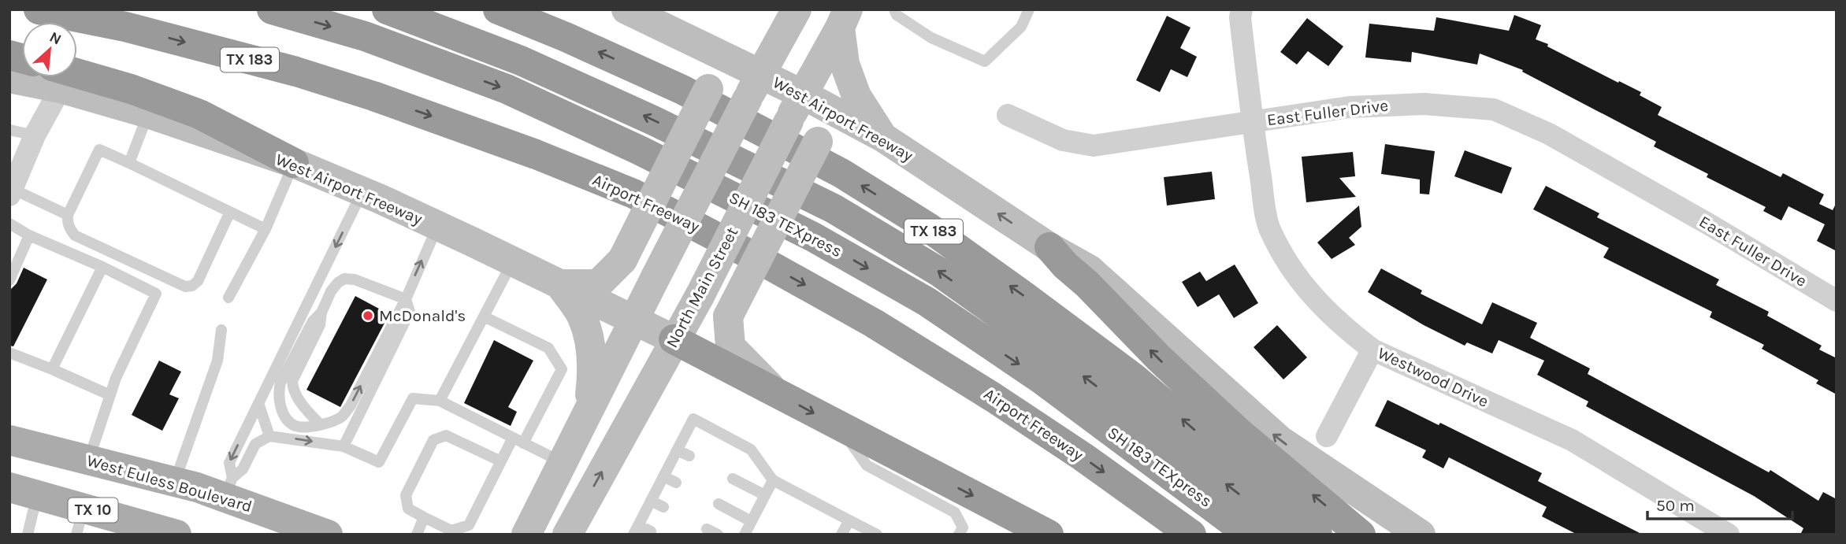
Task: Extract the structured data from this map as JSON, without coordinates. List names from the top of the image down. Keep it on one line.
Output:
{"streets":{"highway":["TX 183","Airport Freeway","SH 183 TEXpress"],"main road":["West Airport Freeway","North Main Street","West Euless Boulevard","TX 10"],"street":["East Fuller Drive","Westwood Drive"]},"crossings":[["East Fuller Drive","Westwood Drive"],["West Airport Freeway","North Main Street"]],"one_way":["West Airport Freeway"],"places":["McDonald's"],"scale_bar":"50 m","north":"top right"}
